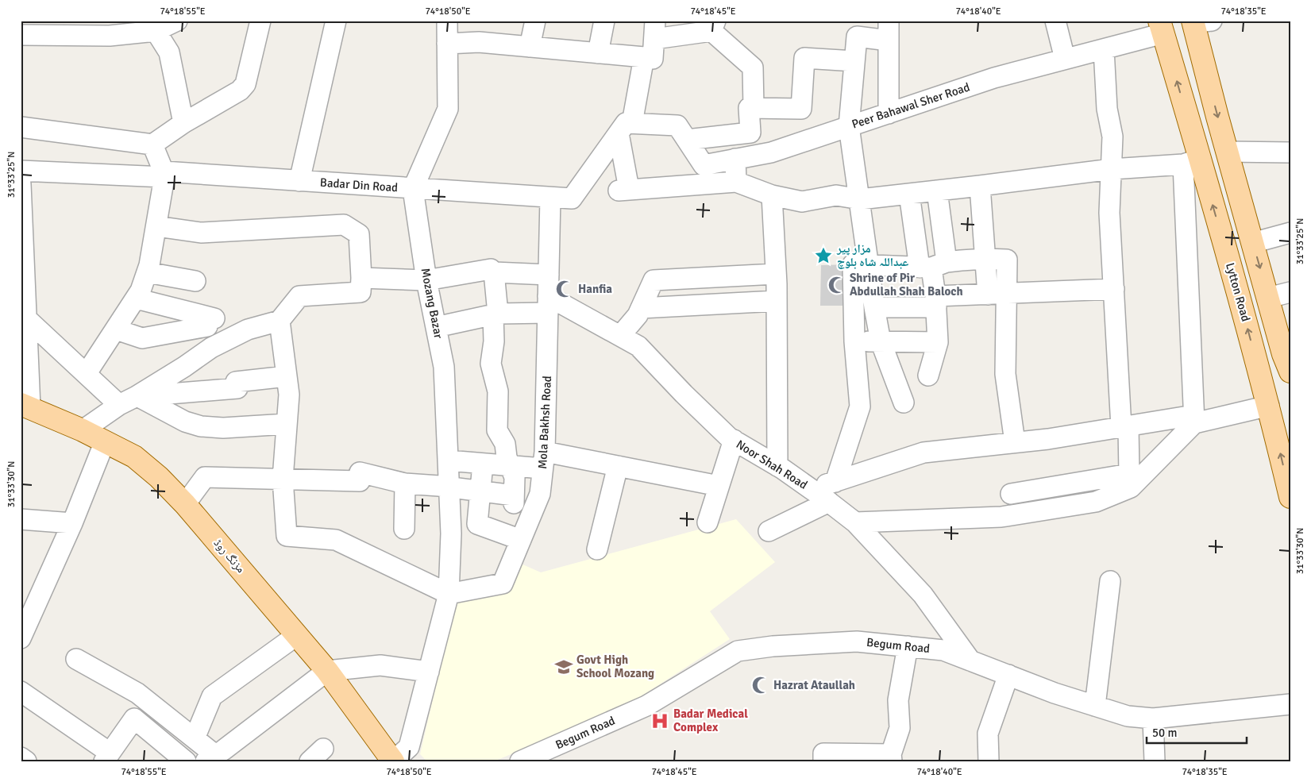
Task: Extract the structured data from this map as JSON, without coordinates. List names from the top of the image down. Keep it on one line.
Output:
{"streets":{"main road":["Lytton Road","مزنگ روڈ"],"street":["Peer Bahawal Sher Road","Badar Din Road","Mozang Bazar","Mola Bakhsh Road","Noor Shah Road","Begum Road"]},"crossings":[["Peer Bahawal Sher Road","Lytton Road"],["Badar Din Road","Mozang Bazar"],["Badar Din Road","Mola Bakhsh Road"],["Mozang Bazar","Mola Bakhsh Road"],["Mozang Bazar","مزنگ روڈ"],["Mola Bakhsh Road","Noor Shah Road"],["Noor Shah Road","Begum Road"]],"places":{"place":["مزار پیر عبداللہ شاہ بلوچ"],"mosque":["Shrine of Pir Abdullah Shah Baloch","Hanfia","Hazrat Ataullah"],"school or university":["Govt High School Mozang"],"hospital":["Badar Medical Complex"]},"scale_bar":"50 m","coordinates":["74°18'55\"E","74°18'50\"E","74°18'45\"E","74°18'40\"E","74°18'35\"E","31°33'25\"N","31°33'30\"N"]}
